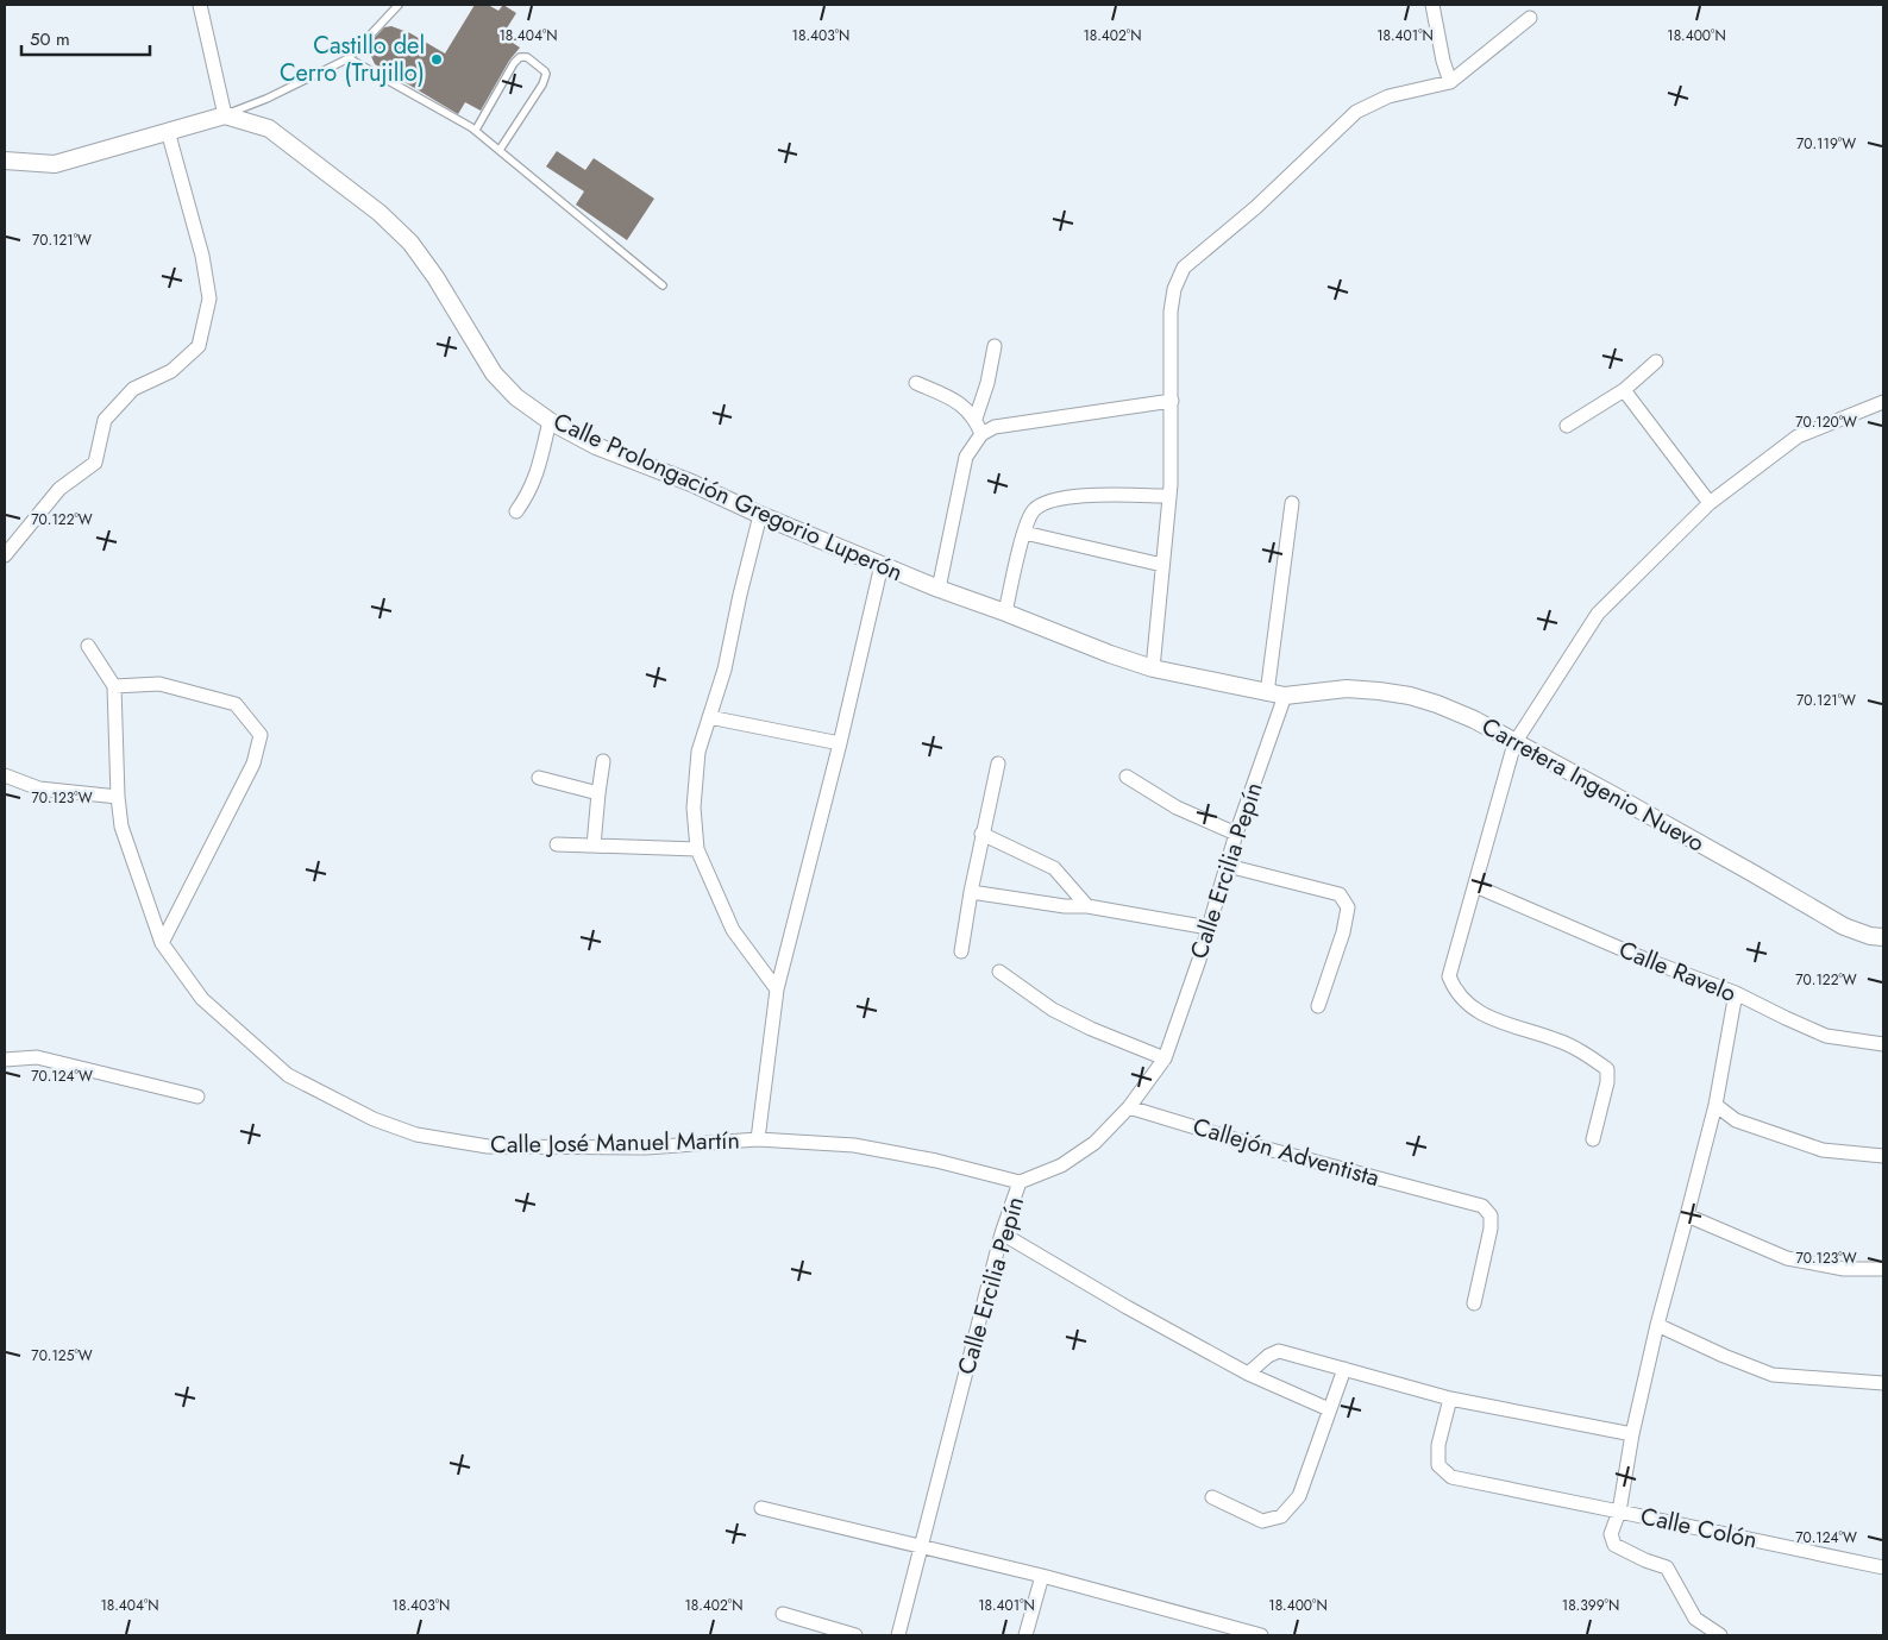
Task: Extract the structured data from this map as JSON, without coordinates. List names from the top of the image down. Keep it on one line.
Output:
{"streets":{"street":["Calle Prolongación Gregorio Luperón","Carretera Ingenio Nuevo","Calle Ercilia Pepín","Calle Ravelo","Calle José Manuel Martín","Callejón Adventista","Calle Colón"]},"crossings":[["Calle Prolongación Gregorio Luperón","Carretera Ingenio Nuevo"],["Calle Prolongación Gregorio Luperón","Calle Ercilia Pepín"],["Carretera Ingenio Nuevo","Calle Ercilia Pepín"],["Calle Ercilia Pepín","Calle José Manuel Martín"],["Calle Ercilia Pepín","Callejón Adventista"]],"places":["Castillo del Cerro (Trujillo)"],"scale_bar":"50 m","coordinates":["18.404°N","18.403°N","18.402°N","18.401°N","18.400°N","70.119°W","70.121°W","70.120°W","70.122°W","70.123°W","70.124°W","70.125°W","18.399°N"]}
